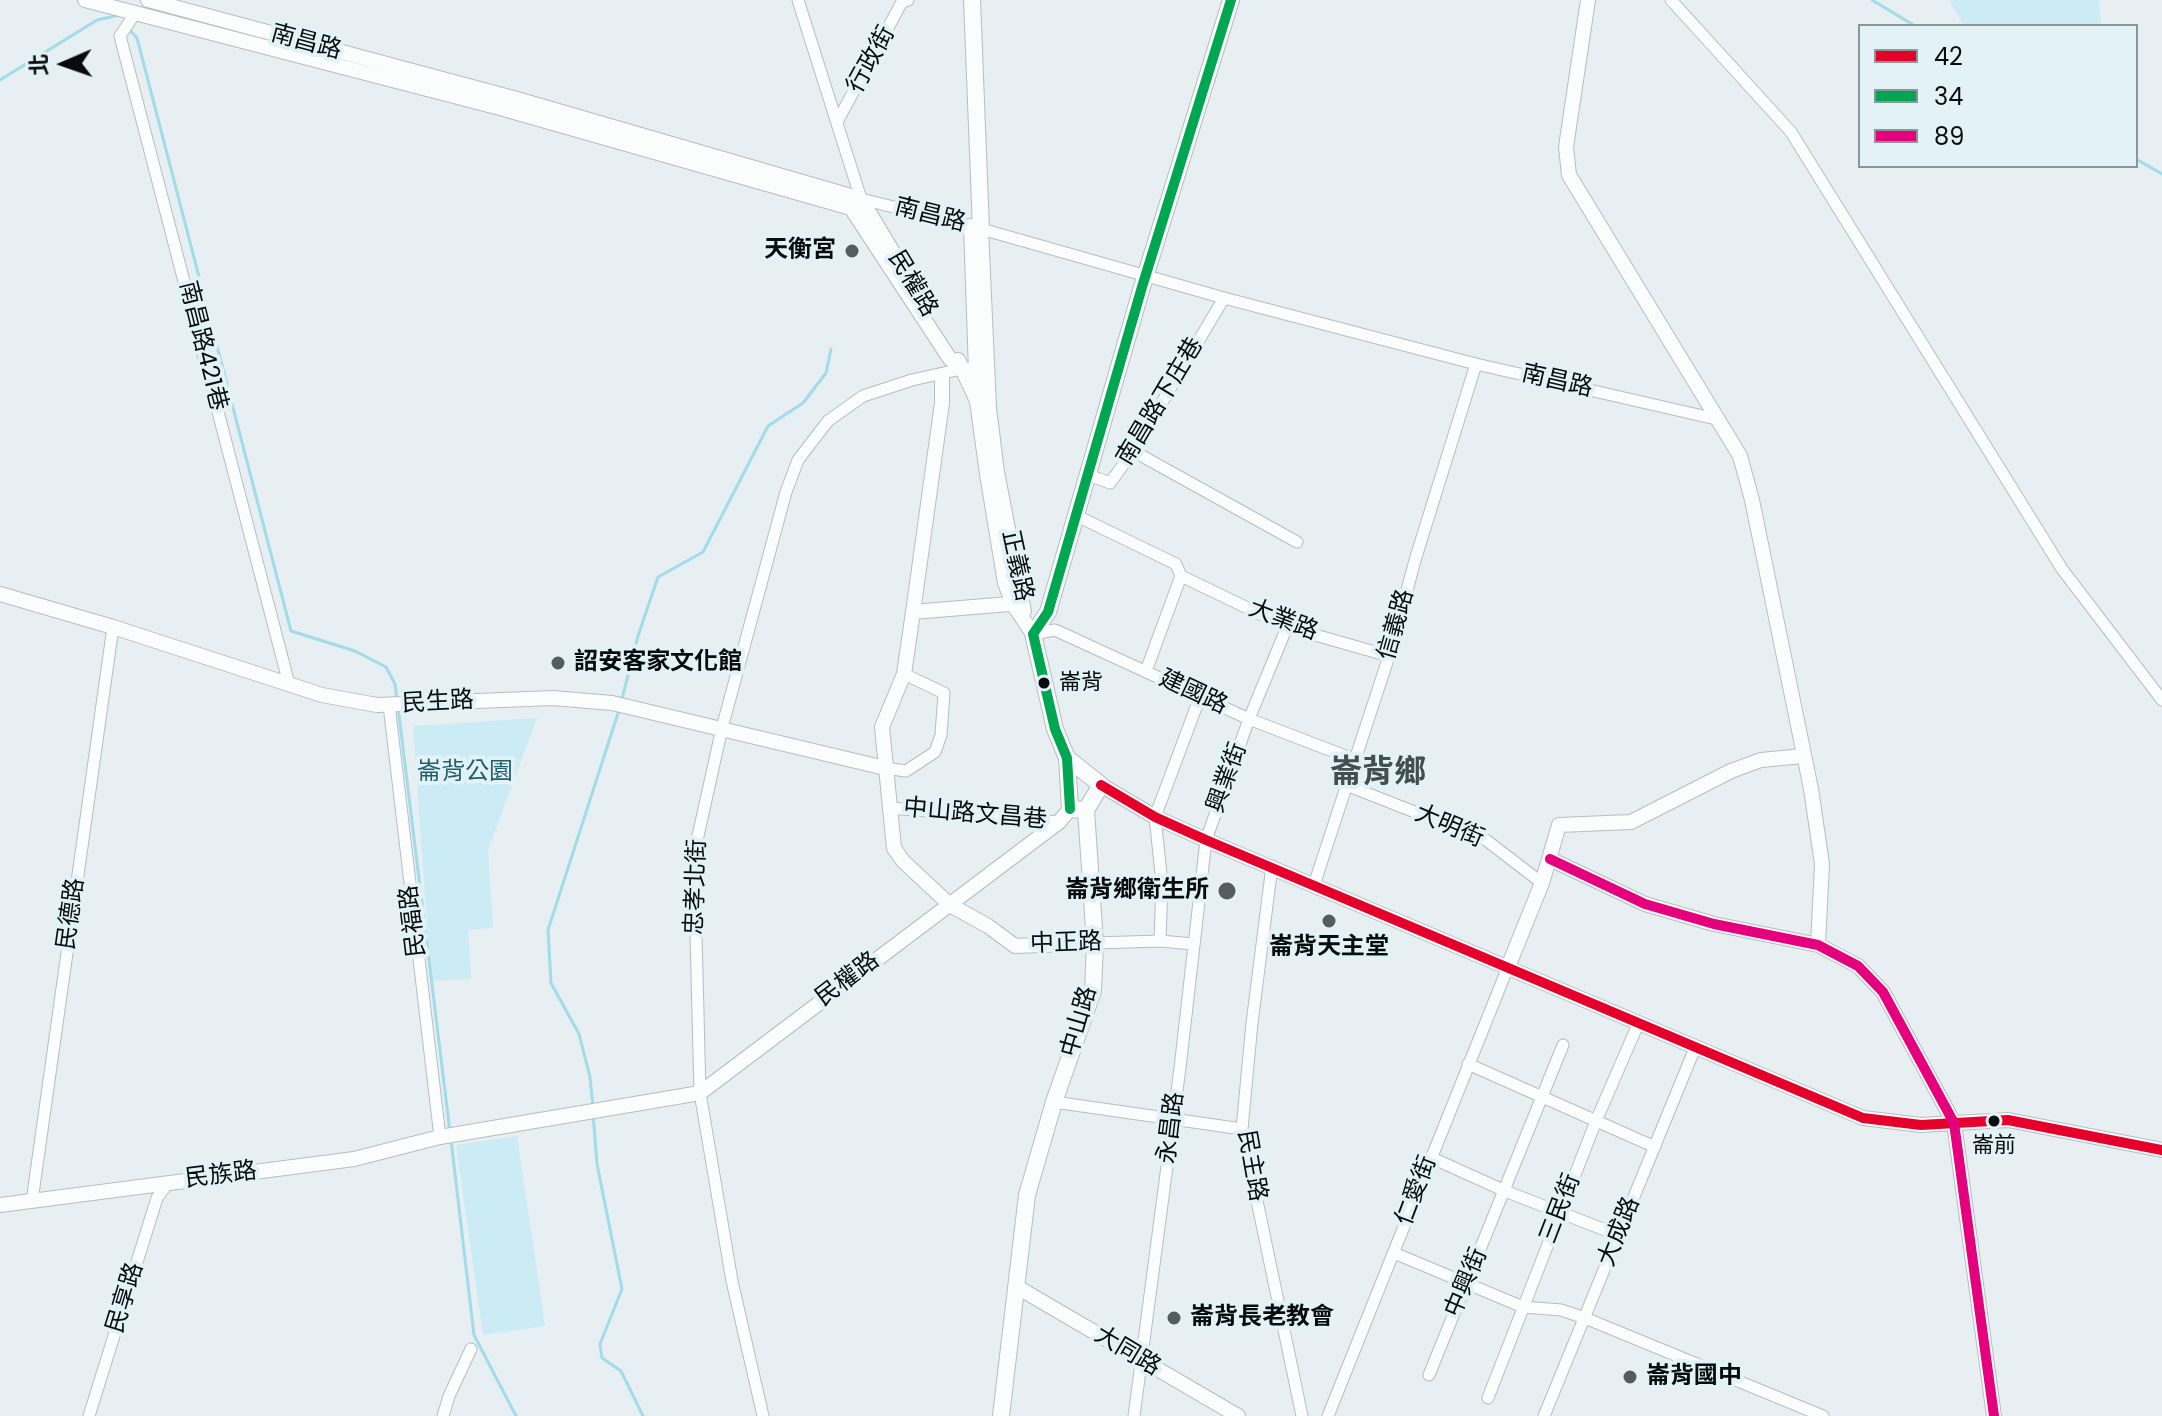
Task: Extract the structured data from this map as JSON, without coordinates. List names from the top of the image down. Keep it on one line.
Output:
{"streets":{"main road":["正義路","中山路"],"street":["南昌路","行政街","民權路","南昌路421巷","南昌路下庄巷","大業路","信義路","建國路","民生路","興業街","中山路文昌巷","大明街","忠孝北街","民德路","民福路","中正路","永昌路","民主路","民族路","仁愛街","三民街","大成路","中興街","民享路","大同路"]},"crossings":[["南昌路","行政街"],["南昌路","民權路"],["南昌路","南昌路421巷"],["南昌路","南昌路下庄巷"],["南昌路","正義路"],["南昌路","信義路"],["行政街","民權路"],["民權路","正義路"],["民權路","中山路文昌巷"],["民權路","忠孝北街"],["民權路","民福路"],["民權路","中正路"],["民權路","中山路"],["民權路","民族路"],["南昌路421巷","民生路"],["正義路","建國路"],["正義路","忠孝北街"],["正義路","中山路"],["大業路","信義路"],["大業路","興業街"],["信義路","建國路"],["信義路","大明街"],["建國路","興業街"],["建國路","中山路"],["民生路","忠孝北街"],["民生路","民德路"],["民生路","民福路"],["興業街","永昌路"],["中山路文昌巷","中山路"],["民德路","民族路"],["民福路","民族路"],["中正路","中山路"],["中正路","永昌路"],["中山路","大同路"],["永昌路","大同路"],["民族路","民享路"]],"districts":["崙背鄉"],"parks":["崙背公園"],"places":["天衡宮","詔安客家文化館","崙背","崙背鄉衛生所","崙背天主堂","崙前","崙背長老教會","崙背國中"],"lines":["transit line 34","transit line 42","transit line 89"],"legend":["42","34","89"],"north":"left"}
